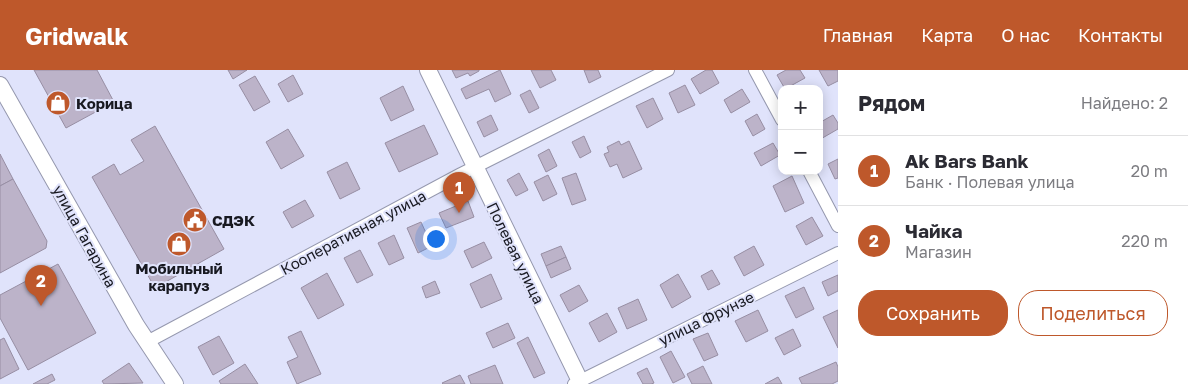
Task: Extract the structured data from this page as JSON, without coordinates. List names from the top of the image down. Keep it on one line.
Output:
{"streets":{"street":["Кооперативная улица","улица Гагарина","Полевая улица","улица Фрунзе"]},"crossings":[["Кооперативная улица","улица Гагарина"],["Кооперативная улица","Полевая улица"],["Полевая улица","улица Фрунзе"]],"places":{"shop":["Корица","Мобильный карапуз"],"public building":["СДЭК"]},"page":{"header":"Gridwalk","nav":["Главная","Карта","О нас","Контакты"],"heading":["Рядом","Найдено: 2"],"map_buttons":["+","−"],"list":[{"mark":"1","name":"Ak Bars Bank","note":"Банк · Полевая улица","value":"20 m"},{"mark":"2","name":"Чайка","note":"Магазин","value":"220 m"}],"pins":["1","2"],"buttons":["Сохранить","Поделиться"]}}
